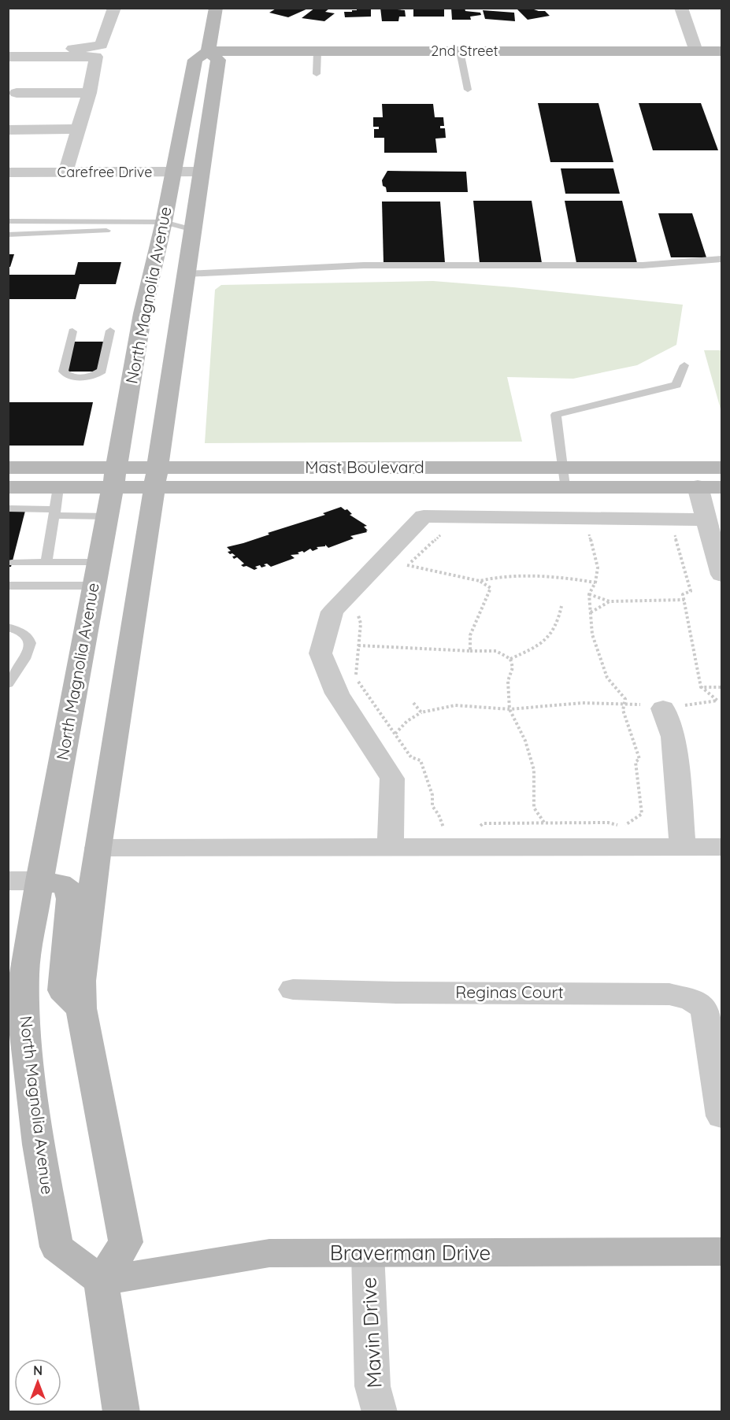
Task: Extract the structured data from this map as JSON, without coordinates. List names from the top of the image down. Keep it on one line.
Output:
{"streets":{"main road":["2nd Street","North Magnolia Avenue","Mast Boulevard","Braverman Drive"],"street":["Carefree Drive","Reginas Court","Mavin Drive"]},"crossings":[["2nd Street","North Magnolia Avenue"],["Carefree Drive","North Magnolia Avenue"],["North Magnolia Avenue","Mast Boulevard"],["North Magnolia Avenue","Braverman Drive"],["Braverman Drive","Mavin Drive"]],"north":"top"}
